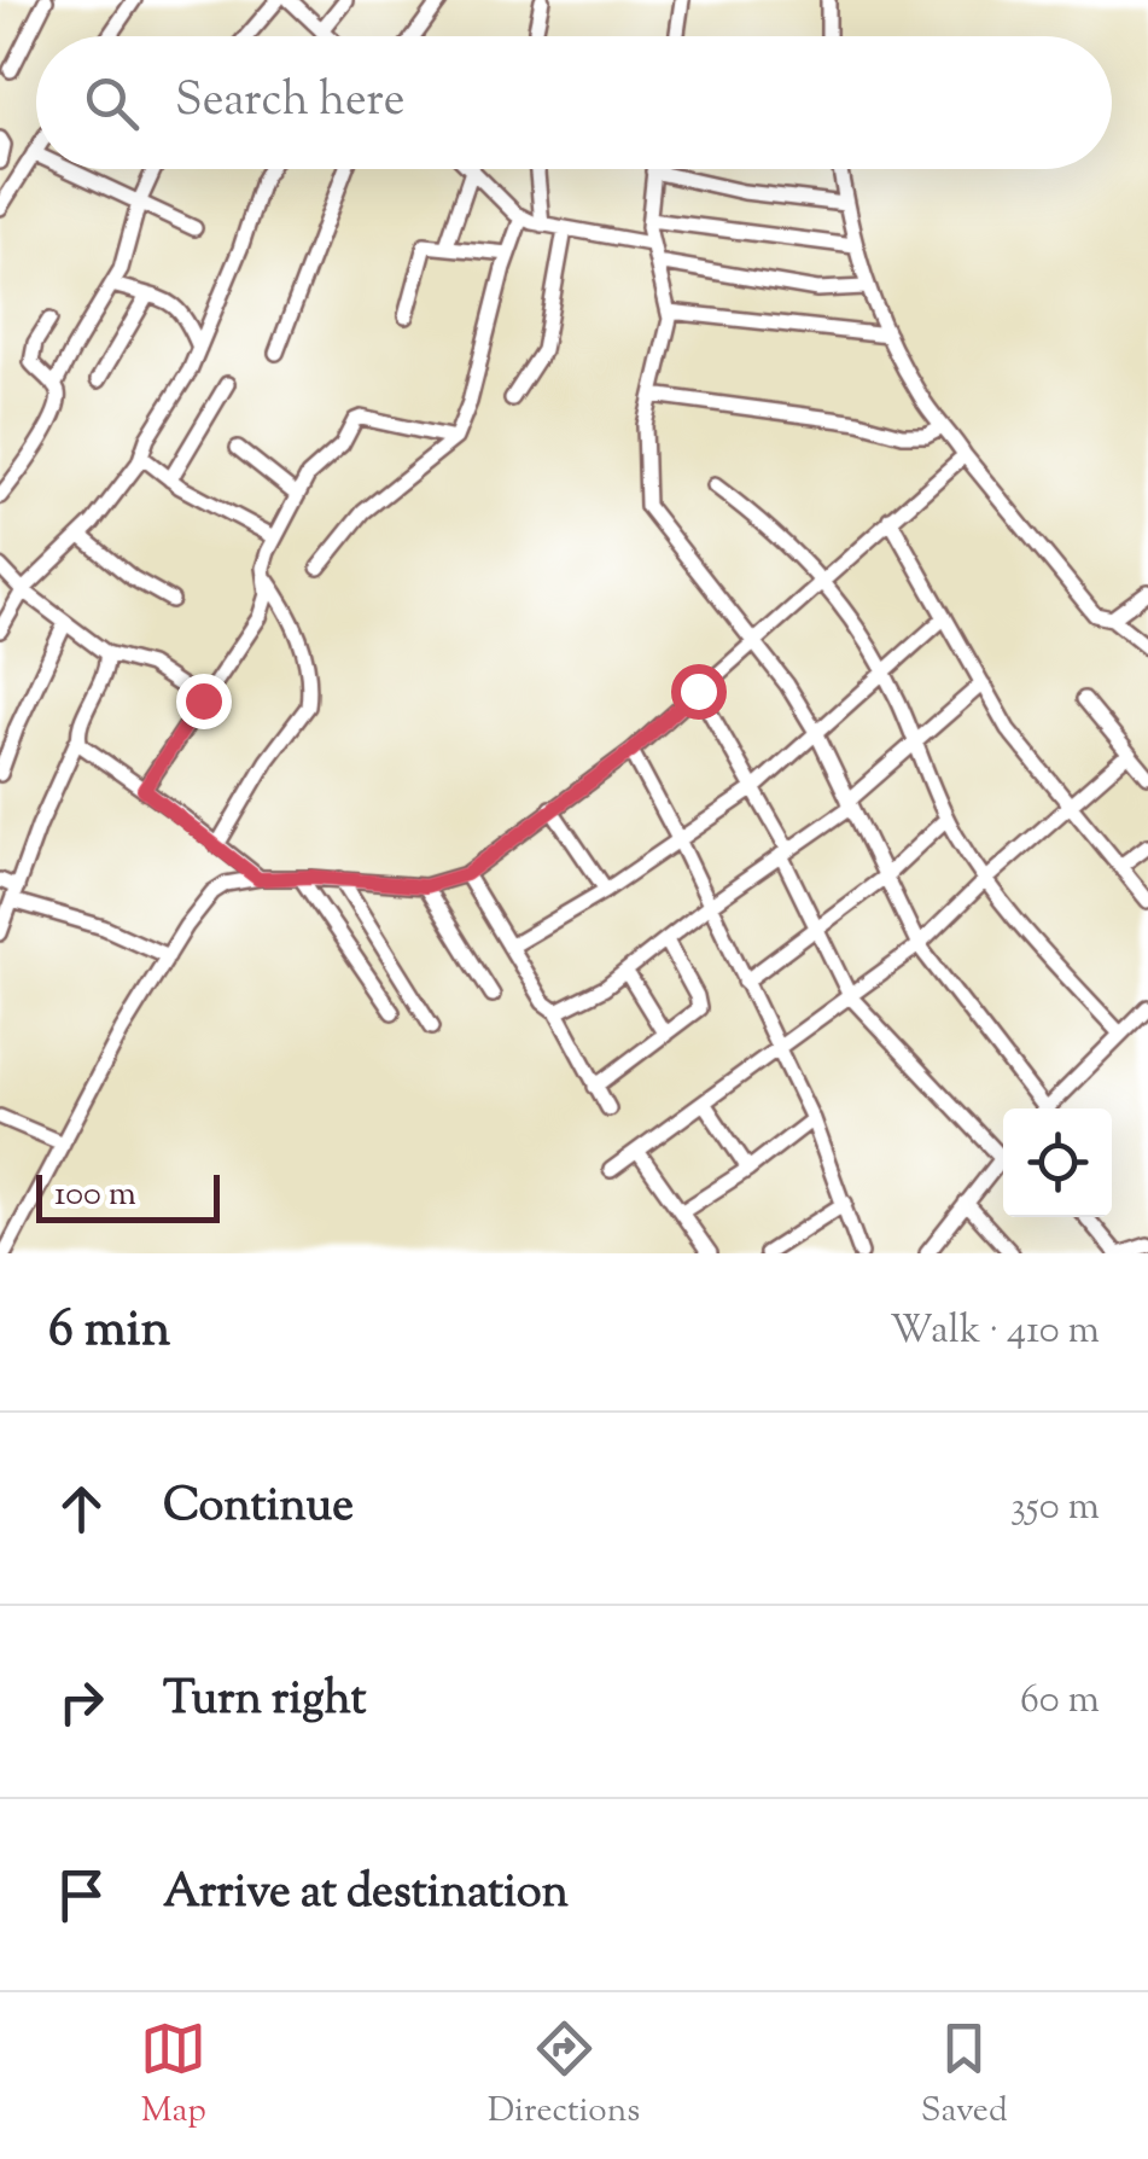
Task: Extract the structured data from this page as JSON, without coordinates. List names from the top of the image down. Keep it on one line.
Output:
{"scale_bar":"100 m","page":{"search":"Search here","scale":"100 m","heading":["6 min","Walk · 410 m"],"list":[["Continue","350 m"],["Turn right","60 m"],"Arrive at destination"],"nav":["Map","Directions","Saved"]}}
